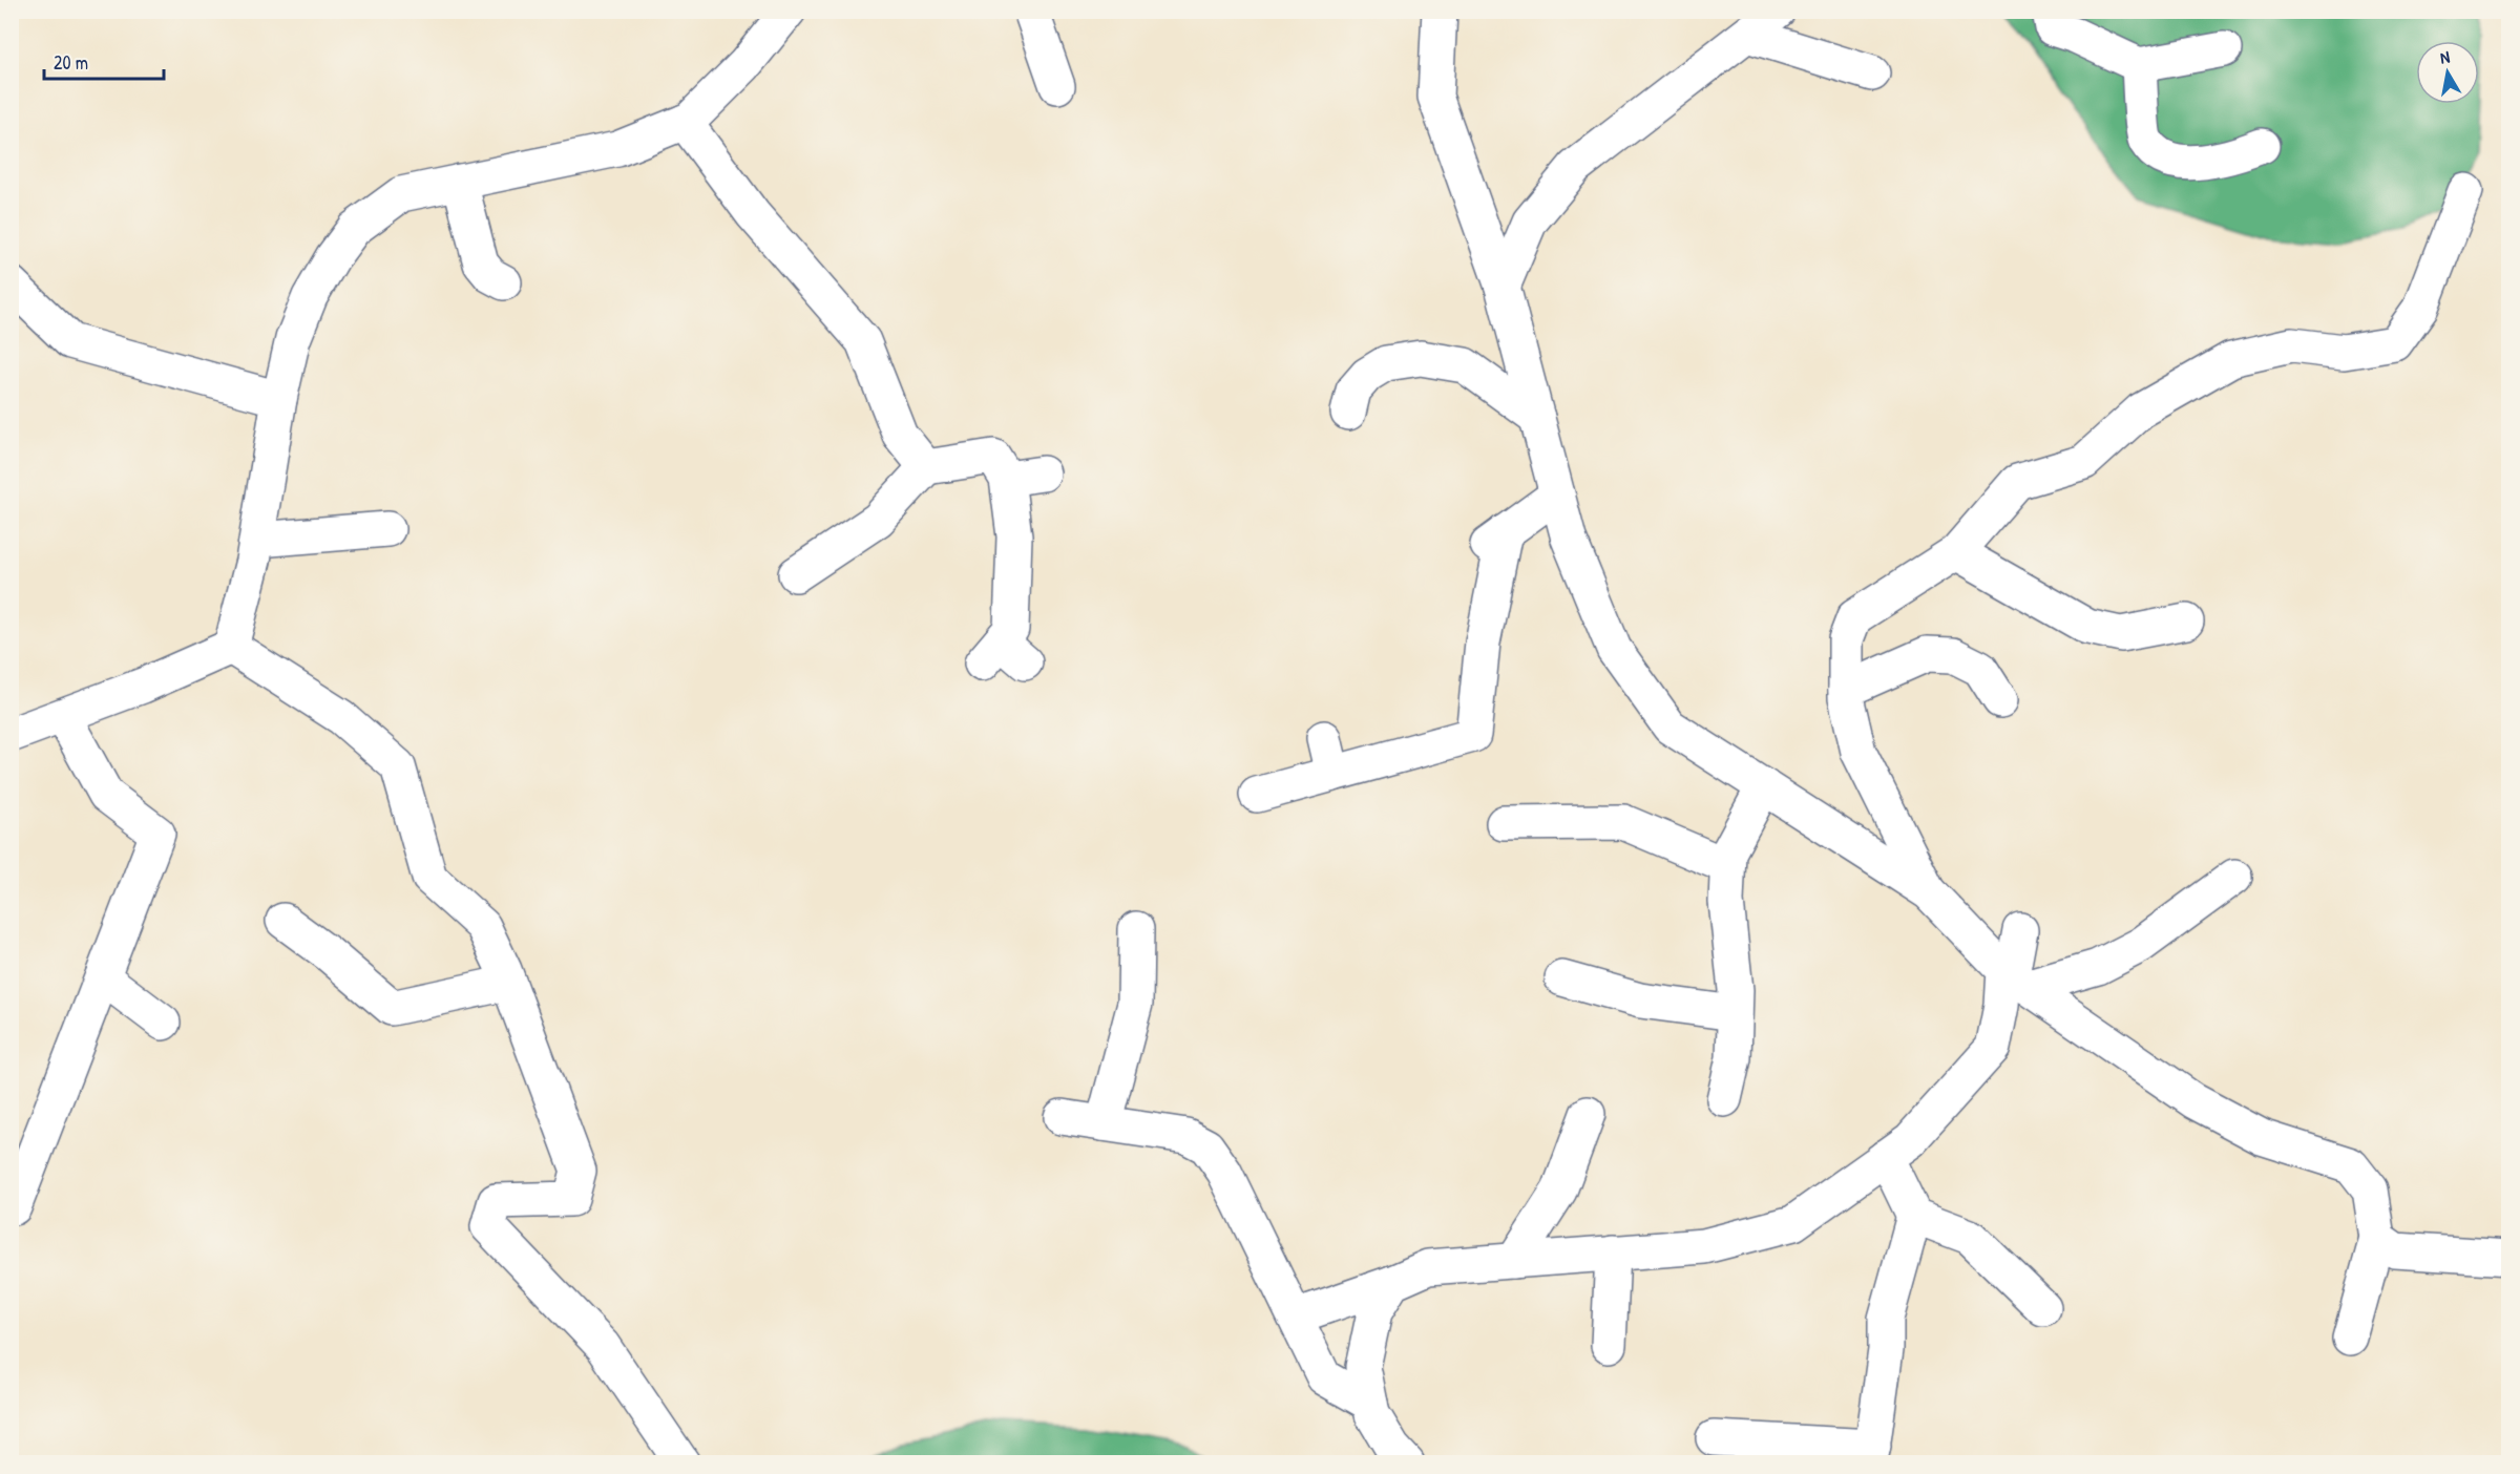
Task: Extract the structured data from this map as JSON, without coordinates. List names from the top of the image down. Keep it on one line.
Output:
{"scale_bar":"20 m","north":"top"}
